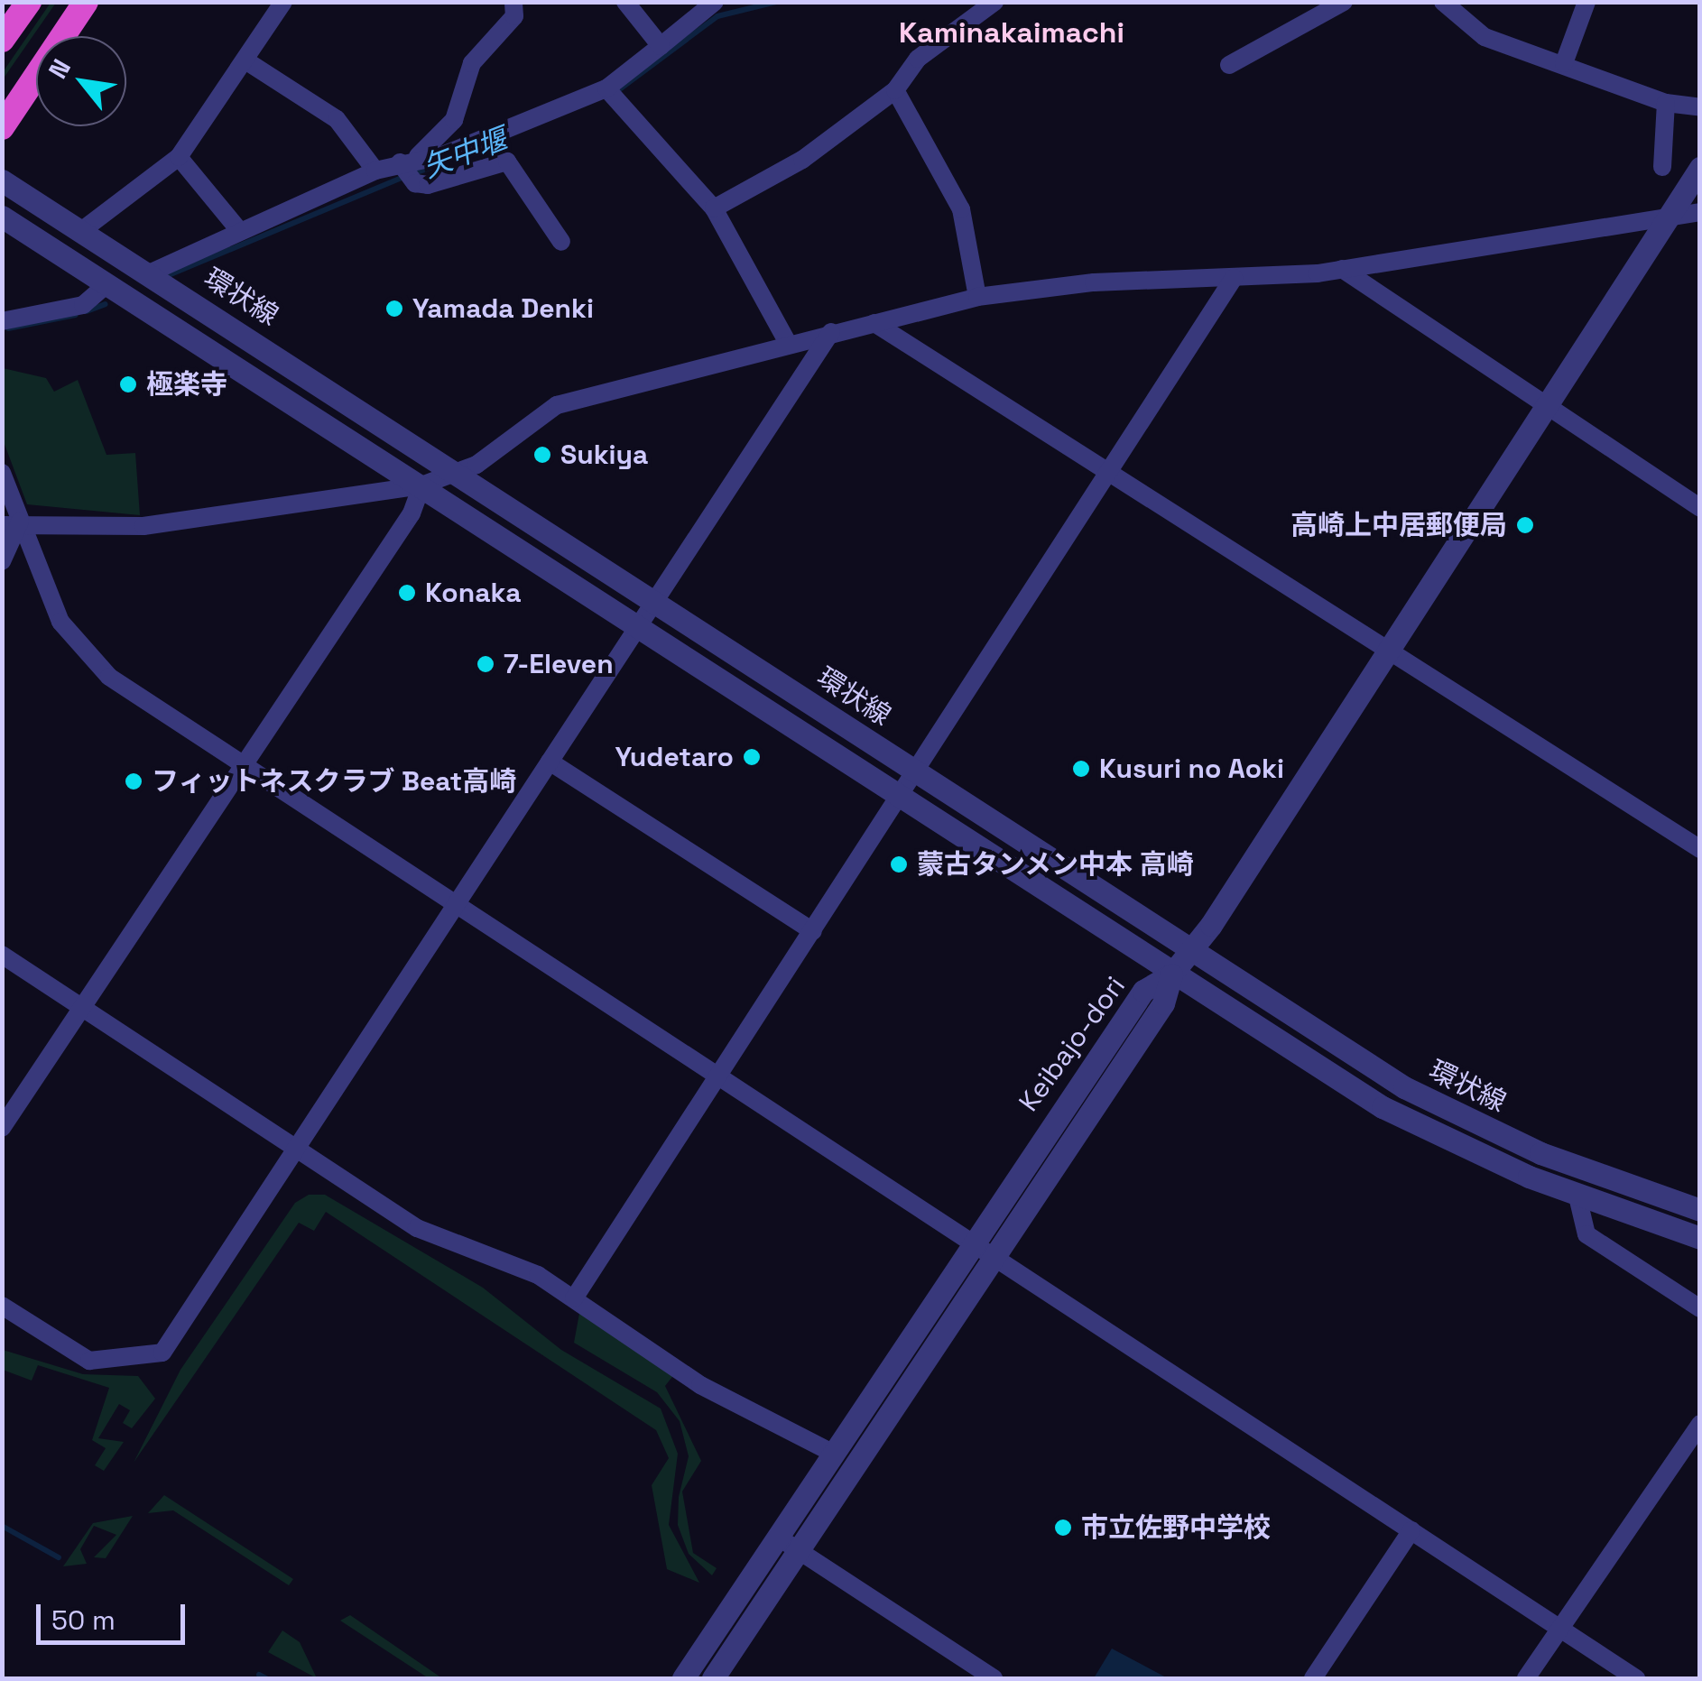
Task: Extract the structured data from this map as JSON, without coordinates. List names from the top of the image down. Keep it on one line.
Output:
{"streets":{"street":["環状線","Keibajo-dori"]},"crossings":[["環状線","Keibajo-dori"]],"districts":["Kaminakaimachi"],"water":["矢中堰"],"places":["Yamada Denki","極楽寺","Sukiya","高崎上中居郵便局","Konaka","7-Eleven","Yudetaro","Kusuri no Aoki","フィットネスクラブ Beat高崎","蒙古タンメン中本 高崎","市立佐野中学校"],"scale_bar":"50 m","north":"top left"}
